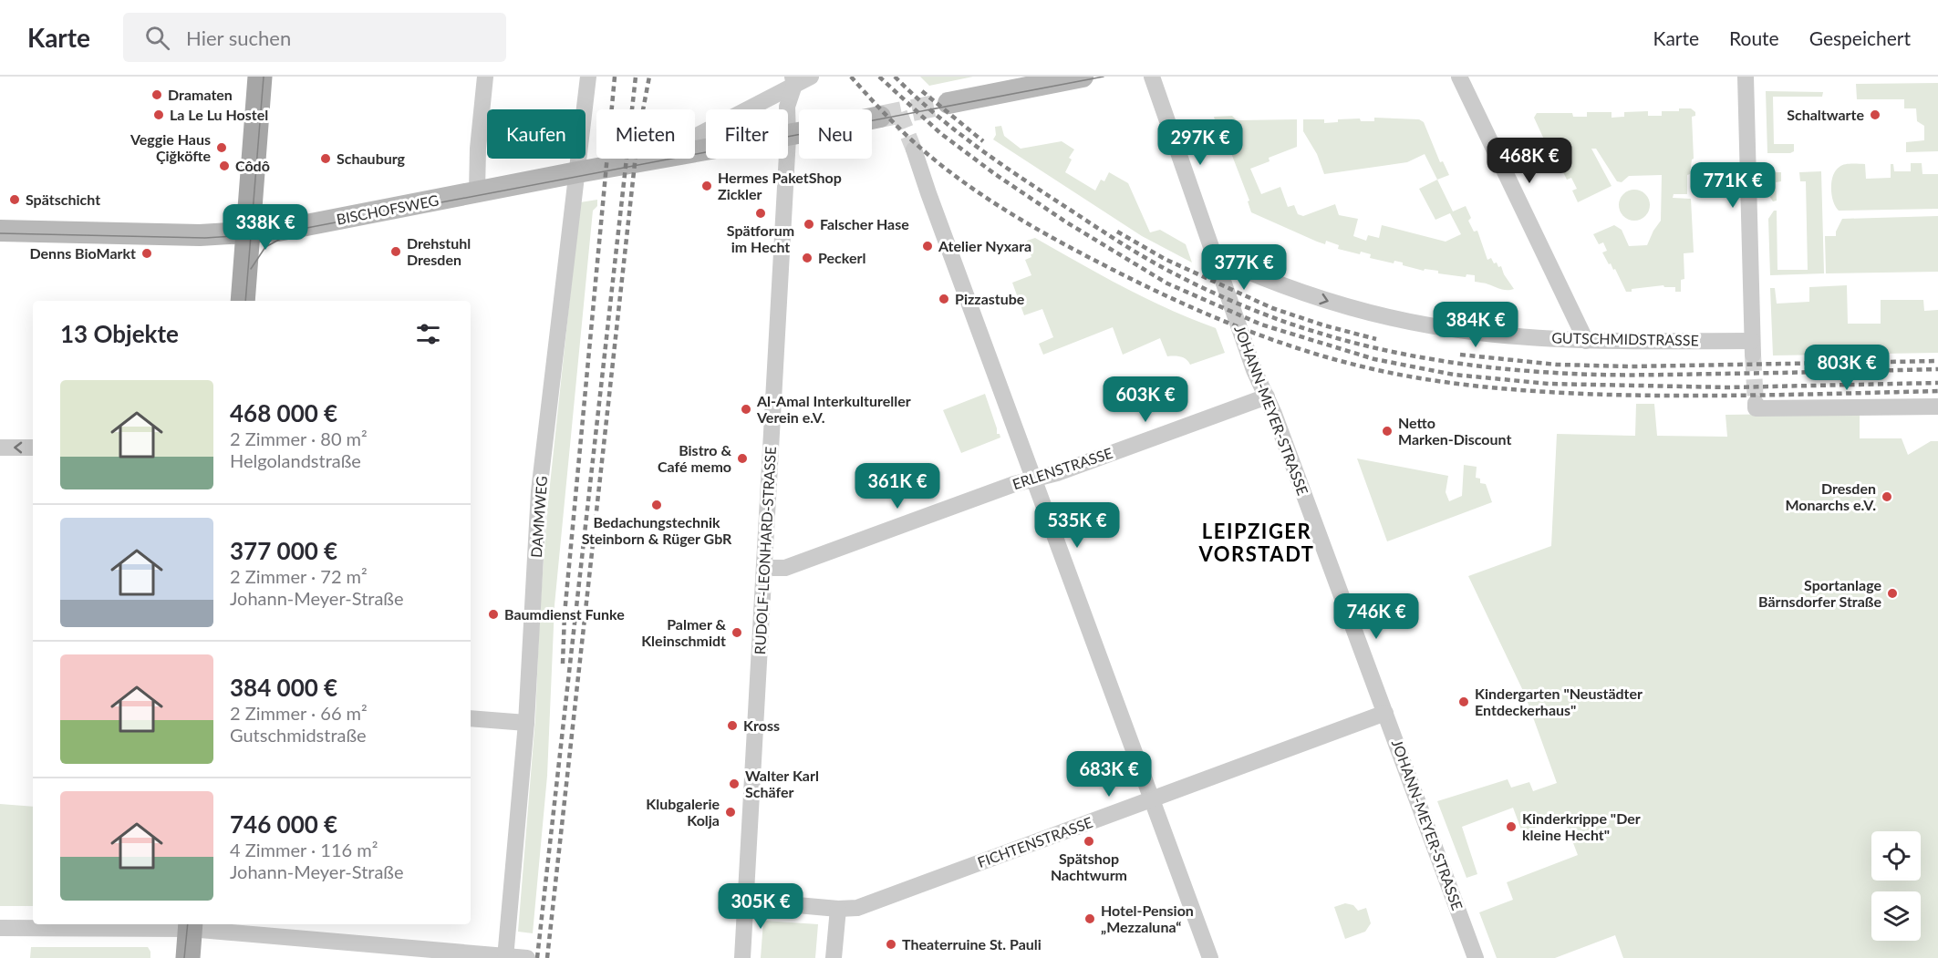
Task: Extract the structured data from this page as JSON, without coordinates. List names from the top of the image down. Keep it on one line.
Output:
{"streets":{"main road":["BISCHOFSWEG"],"street":["GUTSCHMIDSTRASSE","JOHANN-MEYER-STRASSE","ERLENSTRASSE","DAMMWEG","RUDOLF-LEONHARD-STRASSE","FICHTENSTRASSE"]},"crossings":[["BISCHOFSWEG","DAMMWEG"],["GUTSCHMIDSTRASSE","JOHANN-MEYER-STRASSE"],["JOHANN-MEYER-STRASSE","ERLENSTRASSE"],["JOHANN-MEYER-STRASSE","FICHTENSTRASSE"],["ERLENSTRASSE","RUDOLF-LEONHARD-STRASSE"],["RUDOLF-LEONHARD-STRASSE","FICHTENSTRASSE"]],"one_way":["GUTSCHMIDSTRASSE"],"districts":["LEIPZIGER VORSTADT"],"places":["Dramaten","La Le Lu Hostel","Schaltwarte","Veggie Haus Çiğköfte","Schauburg","Côdô","Hermes PaketShop Zickler","Spätschicht","Spätforum im Hecht","Falscher Hase","Atelier Nyxara","Drehstuhl Dresden","Denns BioMarkt","Peckerl","Pizzastube","Al-Amal Interkultureller Verein e.V.","Netto Marken-Discount","Bistro & Café memo","Dresden Monarchs e.V.","Bedachungstechnik Steinborn & Rüger GbR","Sportanlage Bärnsdorfer Straße","Baumdienst Funke","Palmer & Kleinschmidt","Kindergarten \"Neustädter Entdeckerhaus\"","Kross","Walter Karl Schäfer","Klubgalerie Kolja","Kinderkrippe \"Der kleine Hecht\"","Spätshop Nachtwurm","Hotel-Pension „Mezzaluna“","Theaterruine St. Pauli"],"page":{"header":"Karte","search":"Hier suchen","nav":["Karte","Route","Gespeichert"],"chip":["Kaufen","Mieten","Filter","Neu"],"price":["297K €","468K €","771K €","338K €","377K €","384K €","803K €","603K €","361K €","535K €","746K €","683K €","305K €"],"heading":"13 Objekte","list":[{"name":"468 000 €","note":"2 Zimmer · 80 m² · Helgolandstraße"},{"name":"377 000 €","note":"2 Zimmer · 72 m² · Johann-Meyer-Straße"},{"name":"384 000 €","note":"2 Zimmer · 66 m² · Gutschmidstraße"},{"name":"746 000 €","note":"4 Zimmer · 116 m² · Johann-Meyer-Straße"}]}}
